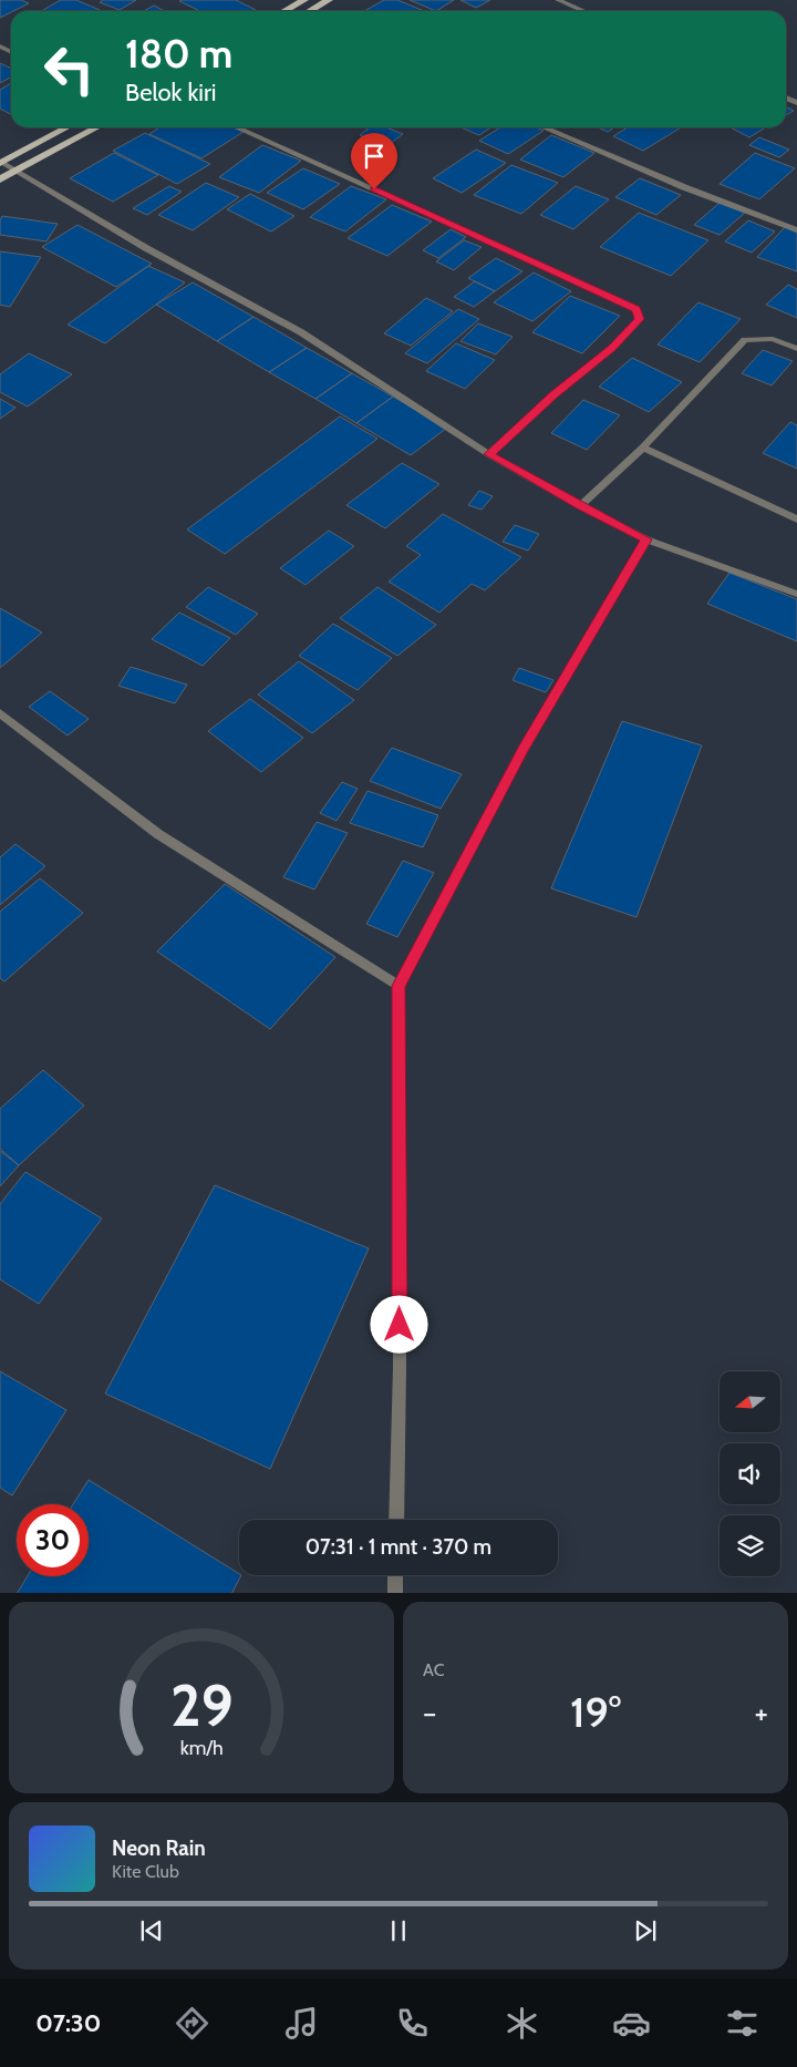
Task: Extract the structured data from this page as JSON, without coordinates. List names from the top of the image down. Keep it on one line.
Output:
{"north":"left","page":{"turn":["180 m","Belok kiri"],"limit":"30","trip":"07:31 · 1 mnt · 370 m","tile":"AC","heat":["−","19°","+"],"song":["Neon Rain","Kite Club"],"tabs":"07:30","gauge":["29","km/h"]}}
